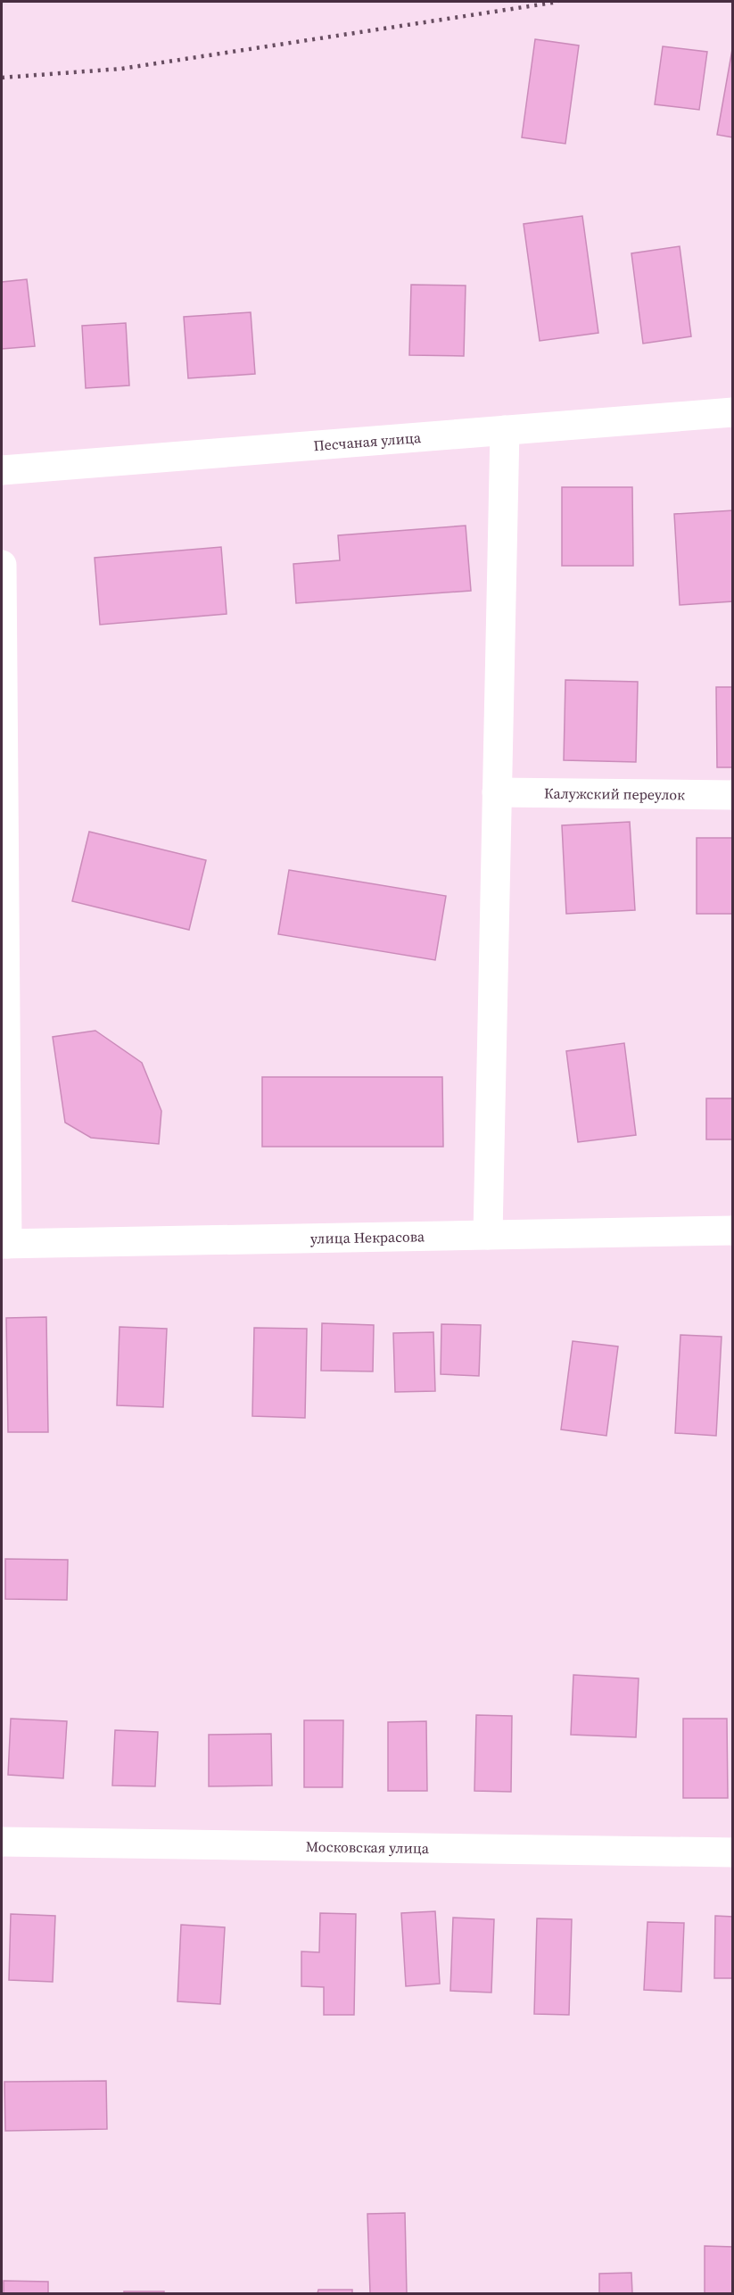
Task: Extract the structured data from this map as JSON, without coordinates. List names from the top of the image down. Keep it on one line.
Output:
{"streets":{"street":["Песчаная улица","Калужский переулок","улица Некрасова","Московская улица"]}}
